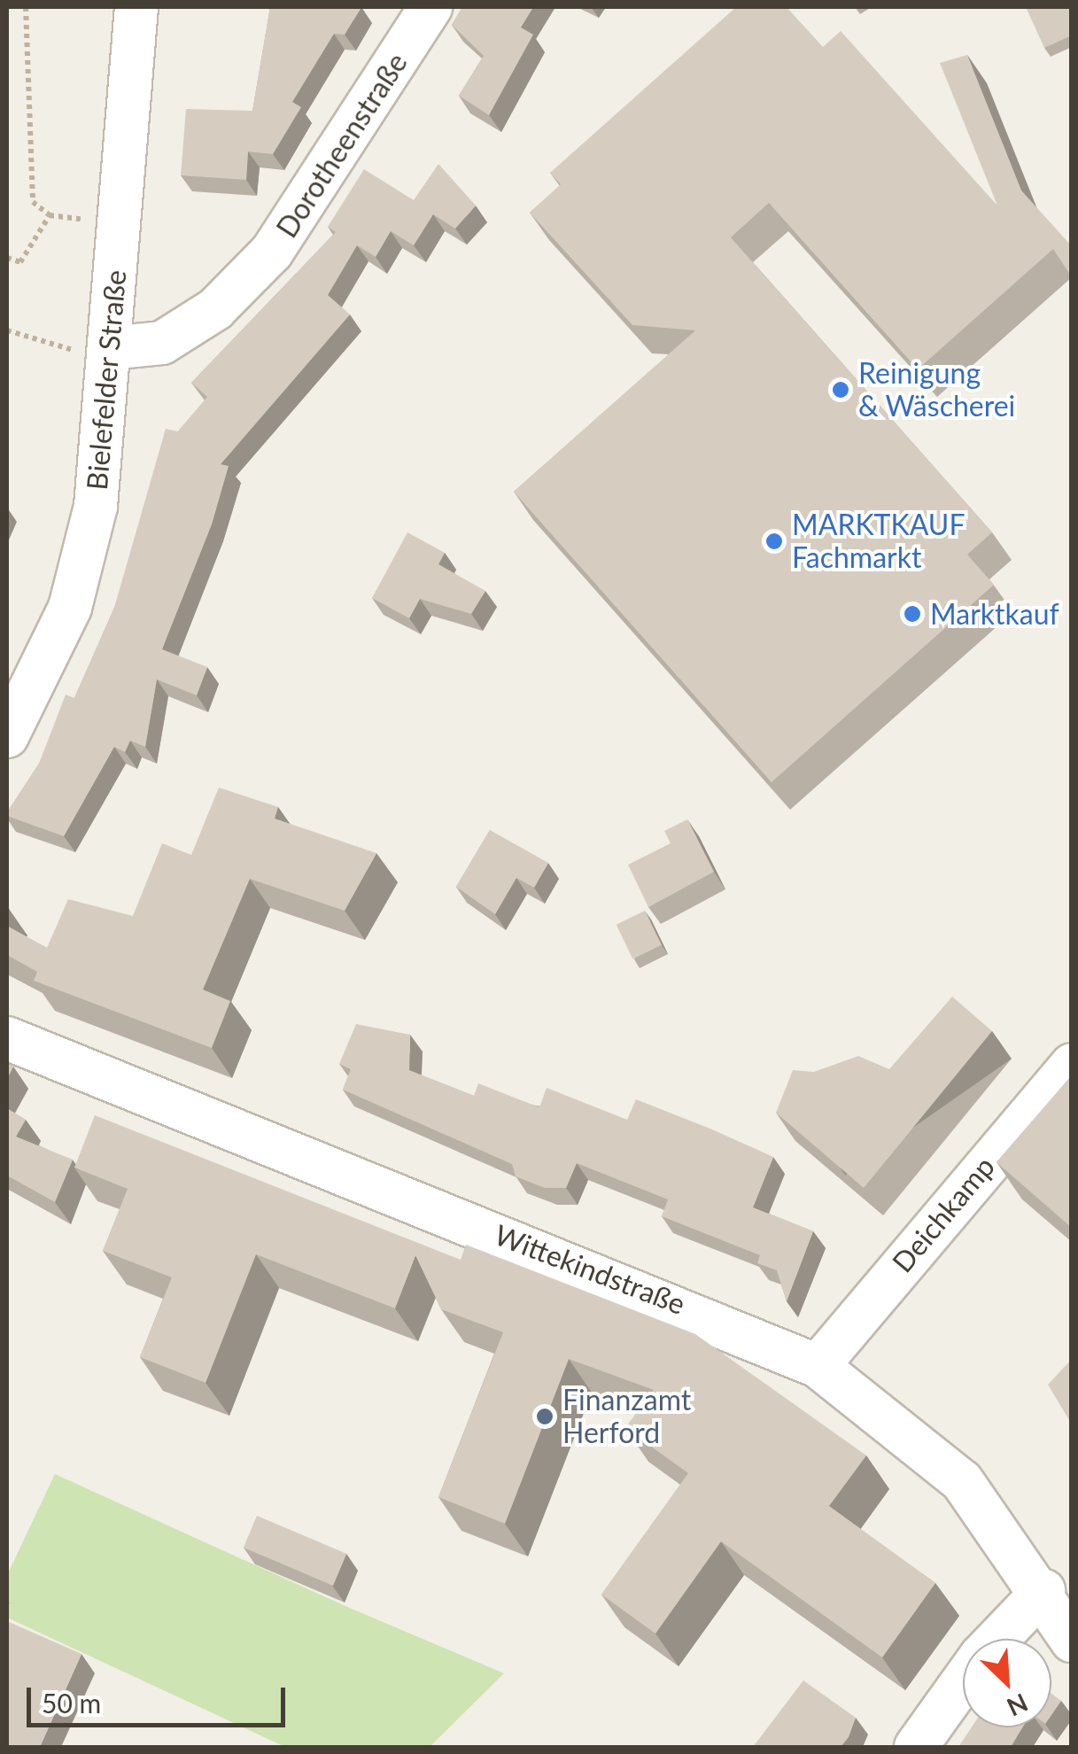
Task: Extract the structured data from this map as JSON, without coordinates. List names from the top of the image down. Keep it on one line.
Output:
{"streets":{"street":["Dorotheenstraße","Bielefelder Straße","Deichkamp","Wittekindstraße"]},"crossings":[["Dorotheenstraße","Bielefelder Straße"],["Deichkamp","Wittekindstraße"]],"places":["Reinigung & Wäscherei","MARKTKAUF Fachmarkt","Marktkauf","Finanzamt Herford"],"scale_bar":"50 m","north":"bottom right"}
